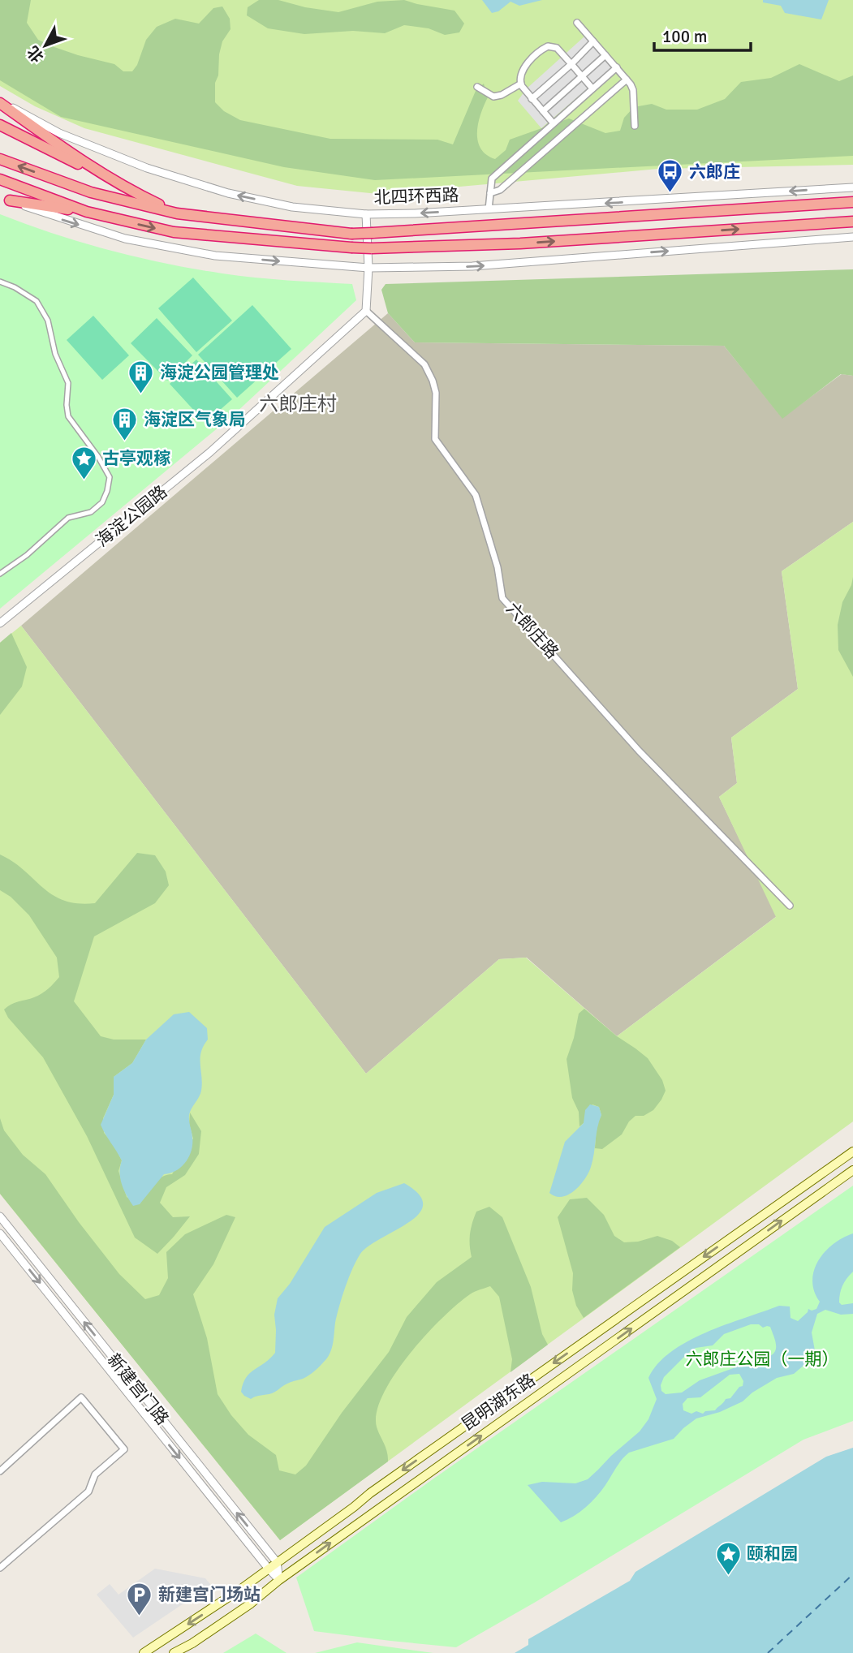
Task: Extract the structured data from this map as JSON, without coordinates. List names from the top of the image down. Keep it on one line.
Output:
{"streets":{"highway":["北四环西路"],"main road":["昆明湖东路"],"street":["海淀公园路","六郎庄路","新建宫门路"]},"crossings":[["海淀公园路","六郎庄路"],["新建宫门路","昆明湖东路"]],"districts":["六郎庄村"],"parks":["六郎庄公园（一期）"],"places":{"bus stop":["六郎庄"],"building":["海淀公园管理处","海淀区气象局"],"place":["古亭观稼","颐和园"],"parking":["新建宫门场站"]},"scale_bar":"100 m","north":"bottom left"}
